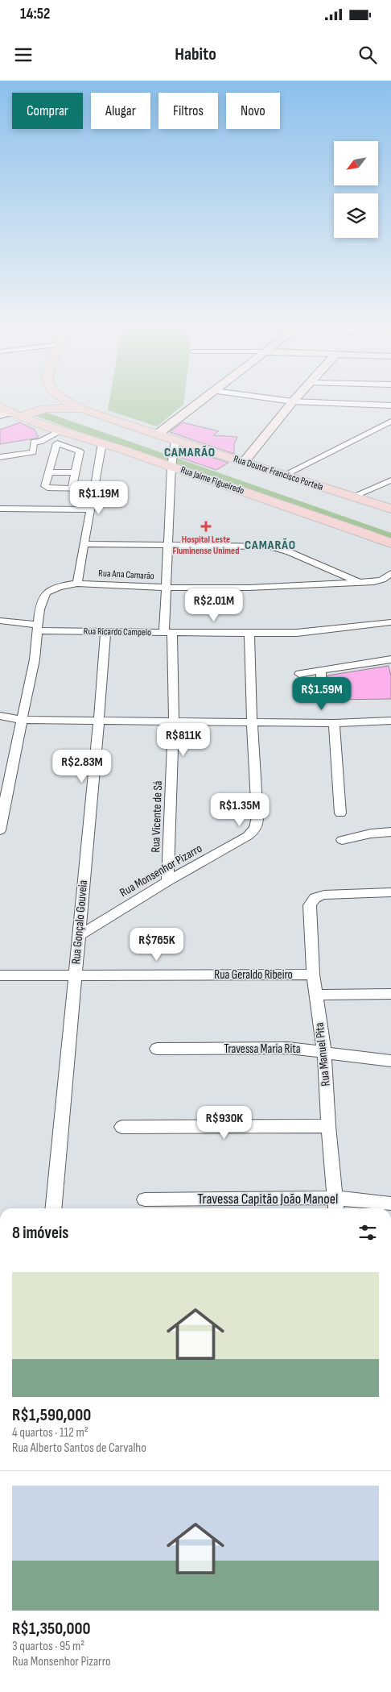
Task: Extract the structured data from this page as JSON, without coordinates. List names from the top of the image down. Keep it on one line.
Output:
{"streets":{"main road":["Rua Doutor Francisco Portela","Rua Jaime Figueiredo"],"street":["Rua Ana Camarão","Rua Ricardo Campelo","Rua Vicente de Sá","Rua Monsenhor Pizarro","Rua Gonçalo Gouveia","Rua Geraldo Ribeiro","Travessa Maria Rita","Rua Manuel Pita","Travessa Capitão João Manoel"]},"crossings":[["Rua Doutor Francisco Portela","Rua Vicente de Sá"],["Rua Jaime Figueiredo","Rua Vicente de Sá"],["Rua Ana Camarão","Rua Ricardo Campelo"],["Rua Ana Camarão","Rua Vicente de Sá"],["Rua Ricardo Campelo","Rua Vicente de Sá"],["Rua Ricardo Campelo","Rua Monsenhor Pizarro"],["Rua Ricardo Campelo","Rua Gonçalo Gouveia"],["Rua Vicente de Sá","Rua Monsenhor Pizarro"],["Rua Monsenhor Pizarro","Rua Gonçalo Gouveia"],["Rua Gonçalo Gouveia","Rua Geraldo Ribeiro"],["Rua Geraldo Ribeiro","Rua Manuel Pita"],["Travessa Maria Rita","Rua Manuel Pita"],["Rua Manuel Pita","Travessa Capitão João Manoel"]],"districts":["CAMARÃO","CAMARÃO"],"places":{"health":["Hospital Leste Fluminense Unimed"]},"north":"bottom left","page":{"status":"14:52","header":"Habito","chip":["Comprar","Alugar","Filtros","Novo"],"price":["R$1.19M","R$2.01M","R$1.59M","R$811K","R$2.83M","R$1.35M","R$765K","R$930K"],"heading":"8 imóveis","list":[{"name":"R$1,590,000","note":"4 quartos · 112 m² · Rua Alberto Santos de Carvalho"},{"name":"R$1,350,000","note":"3 quartos · 95 m² · Rua Monsenhor Pizarro"}]}}
